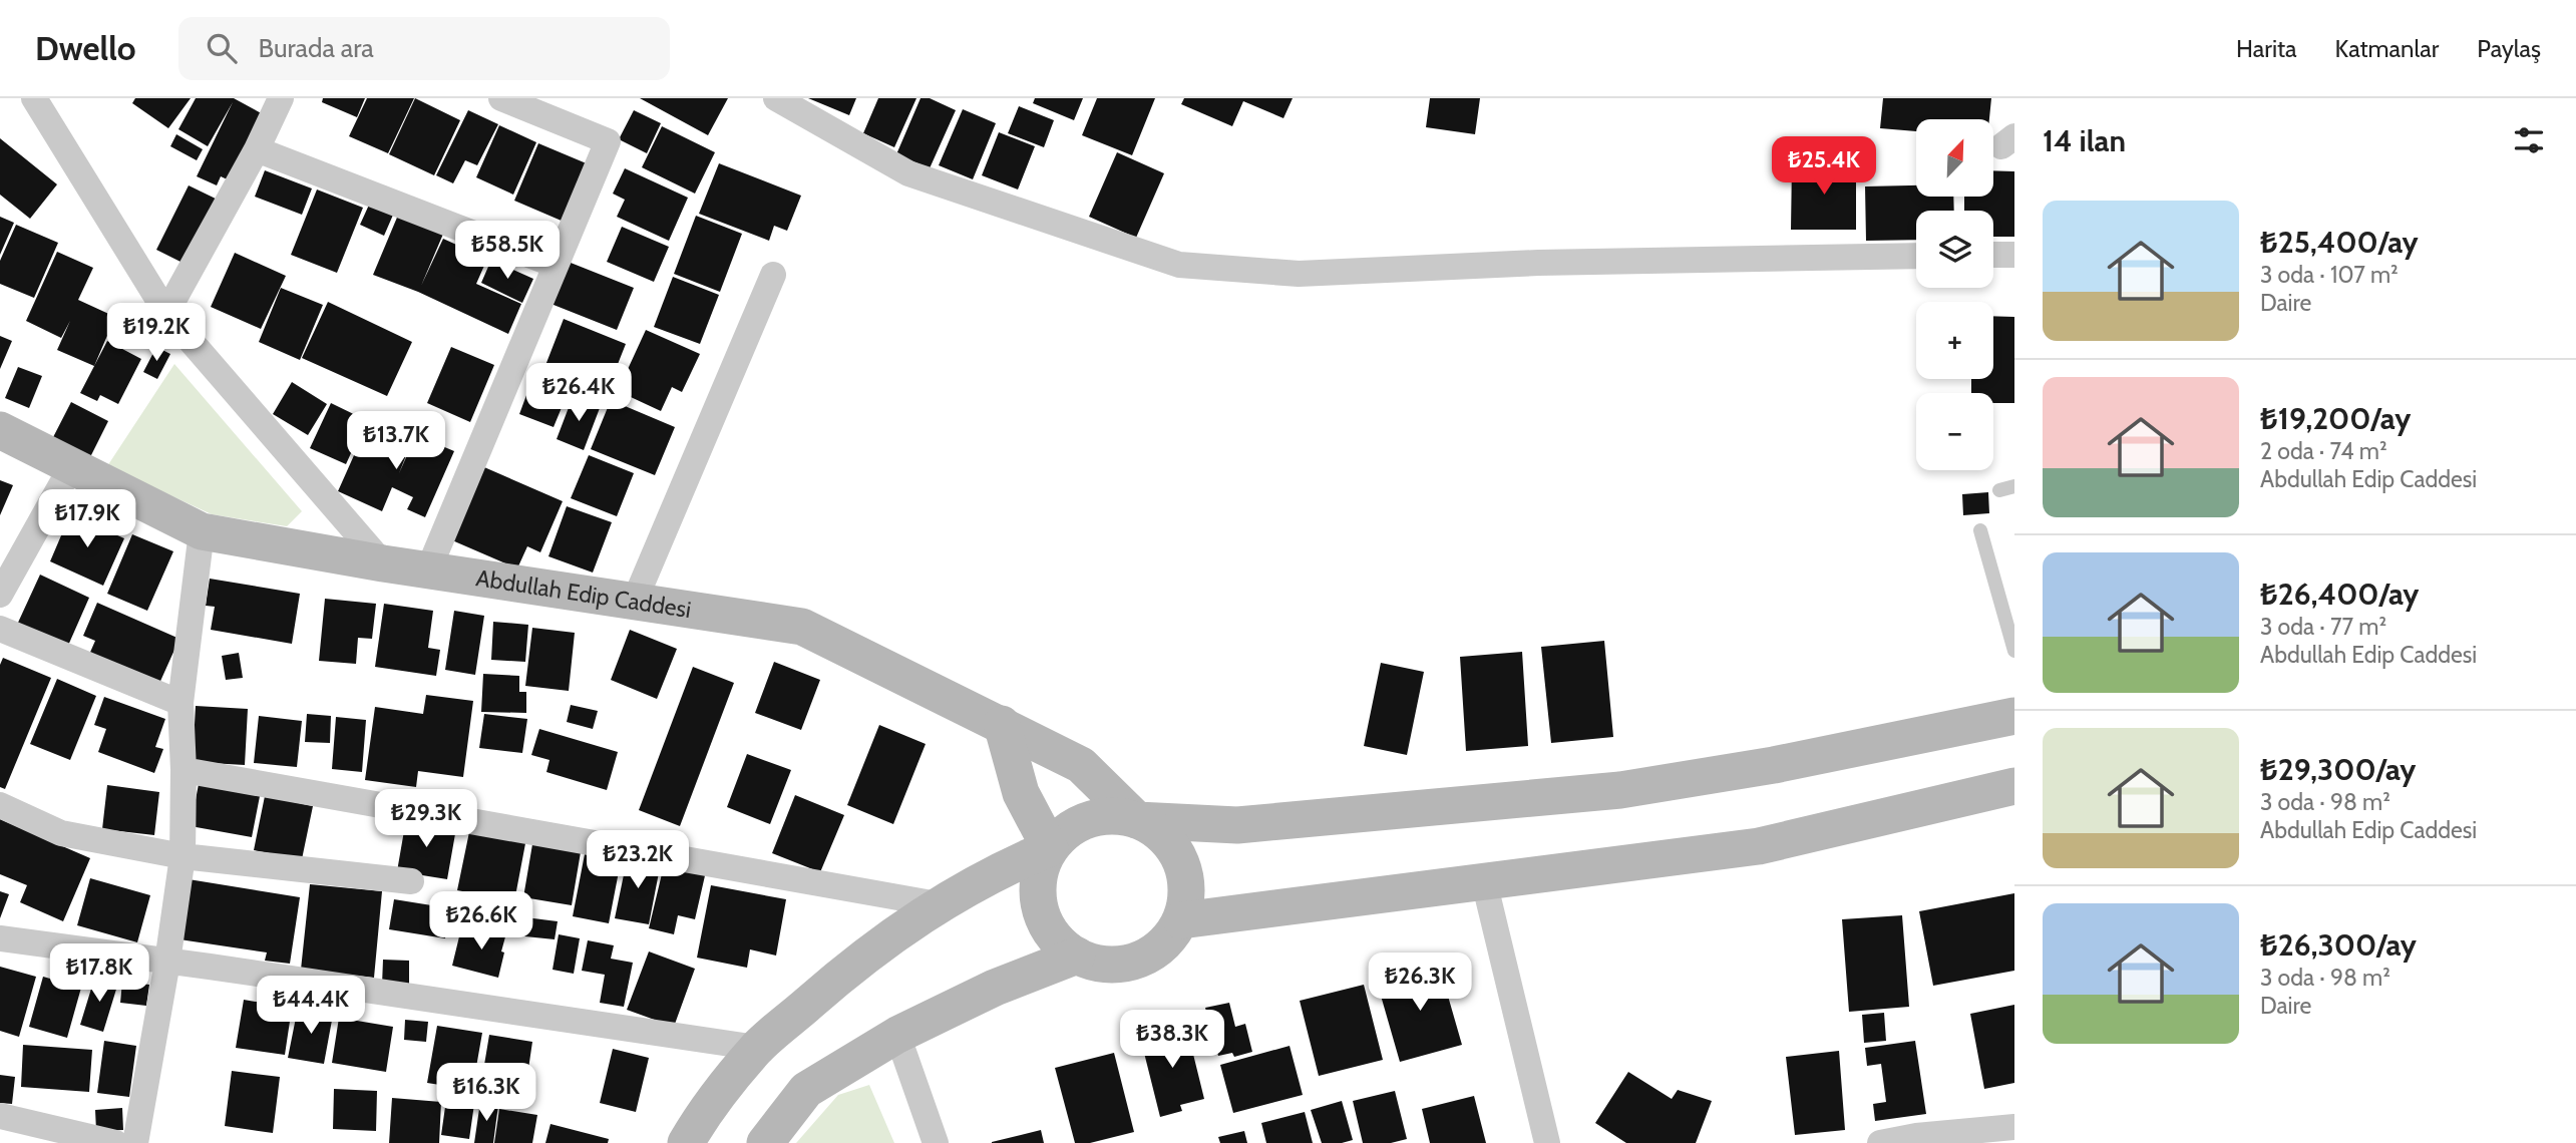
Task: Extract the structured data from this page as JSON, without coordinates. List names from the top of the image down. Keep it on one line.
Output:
{"streets":{"main road":["Abdullah Edip Caddesi"]},"north":"top right","page":{"header":"Dwello","search":"Burada ara","nav":["Harita","Katmanlar","Paylaş"],"heading":"14 ilan","map_buttons":["+","−"],"price":["₺25.4K","₺58.5K","₺19.2K","₺26.4K","₺13.7K","₺17.9K","₺29.3K","₺23.2K","₺26.6K","₺17.8K","₺26.3K","₺44.4K","₺38.3K","₺16.3K"],"list":[{"name":"₺25,400/ay","note":"3 oda · 107 m² · Daire"},{"name":"₺19,200/ay","note":"2 oda · 74 m² · Abdullah Edip Caddesi"},{"name":"₺26,400/ay","note":"3 oda · 77 m² · Abdullah Edip Caddesi"},{"name":"₺29,300/ay","note":"3 oda · 98 m² · Abdullah Edip Caddesi"},{"name":"₺26,300/ay","note":"3 oda · 98 m² · Daire"}]}}
